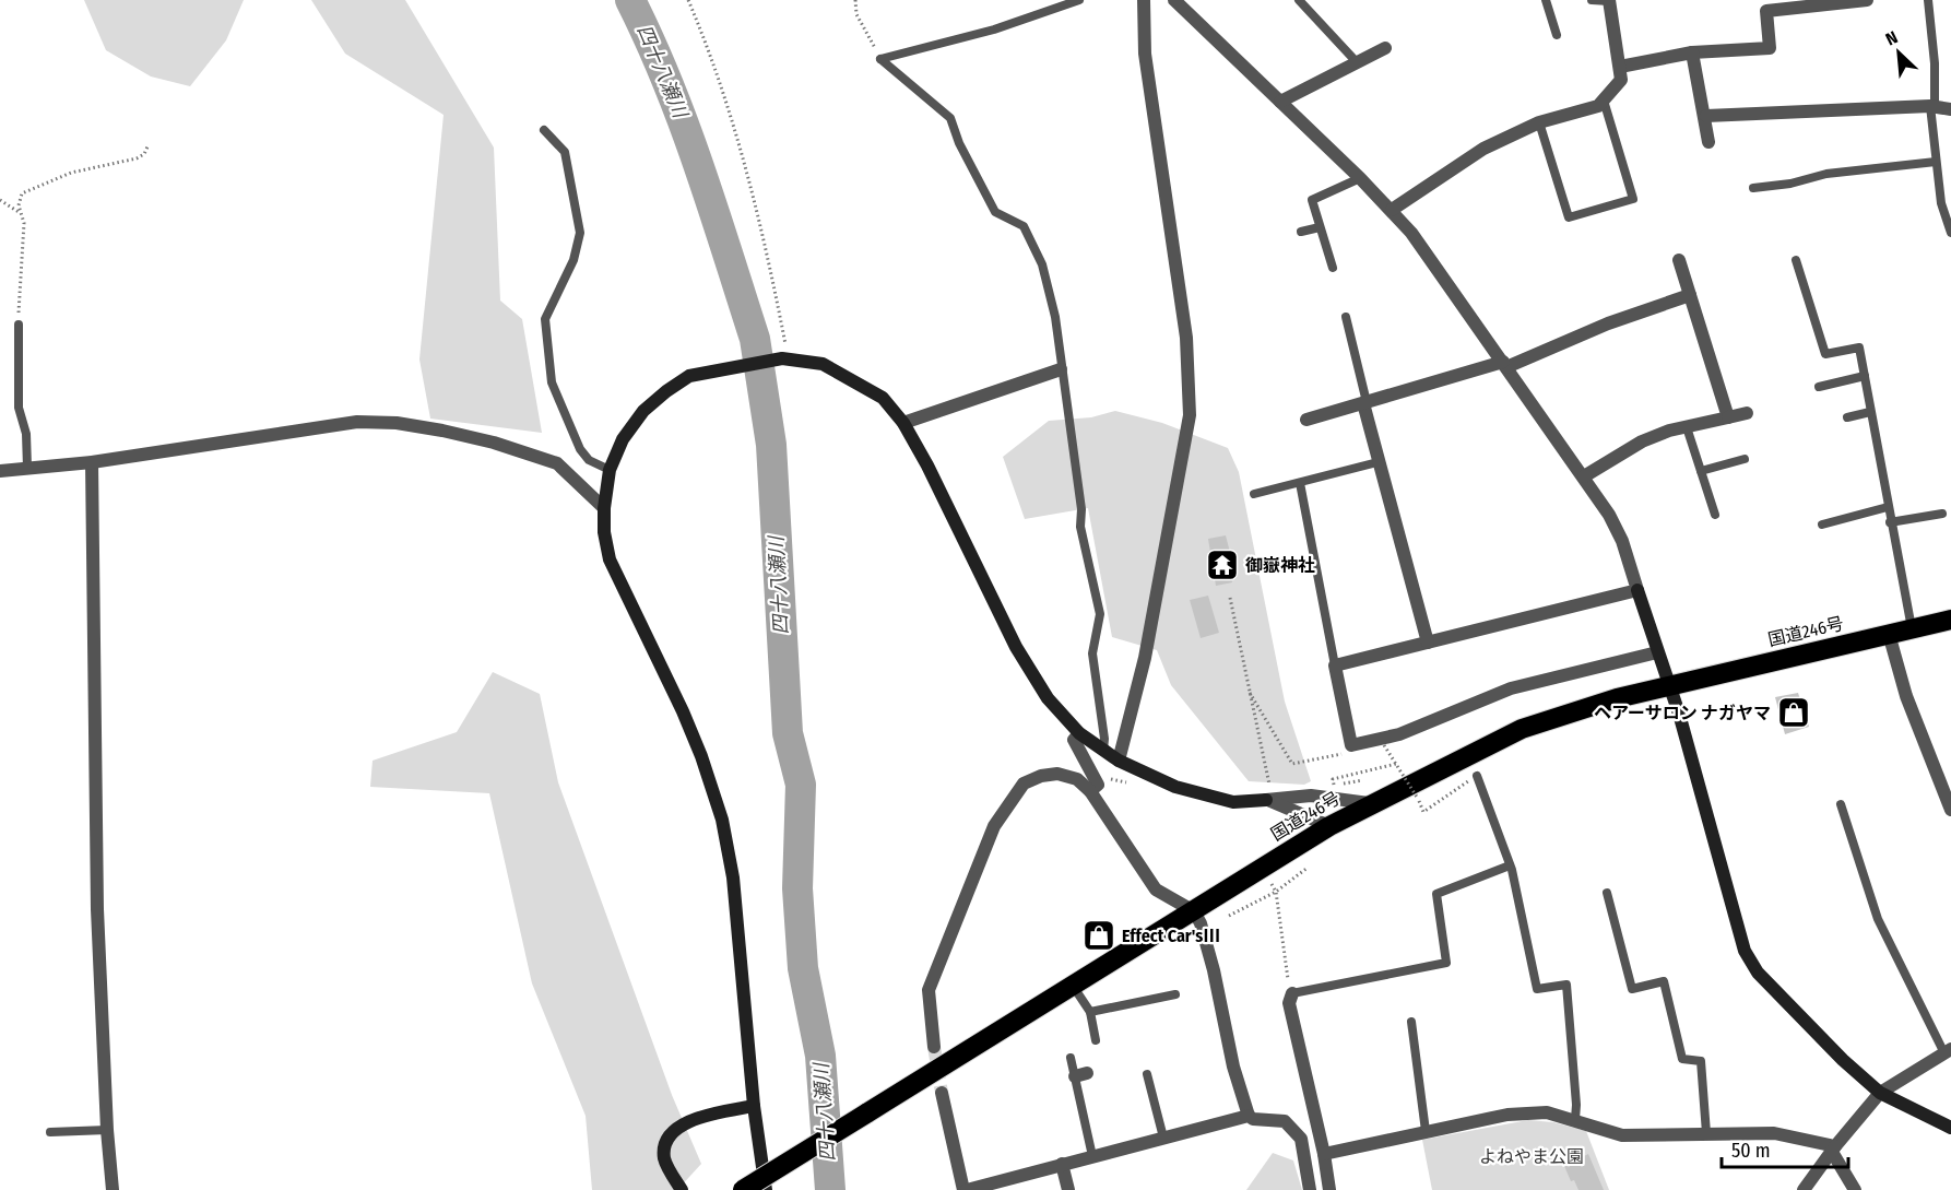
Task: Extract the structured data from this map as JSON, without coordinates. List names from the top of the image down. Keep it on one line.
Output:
{"streets":{"highway":["国道246号"]},"water":["四十八瀬川"],"parks":["よねやま公園"],"places":{"temple":["御嶽神社"],"shop":["ヘアーサロン ナガヤマ","Effect Car'sⅢ"]},"scale_bar":"50 m","north":"top left"}
